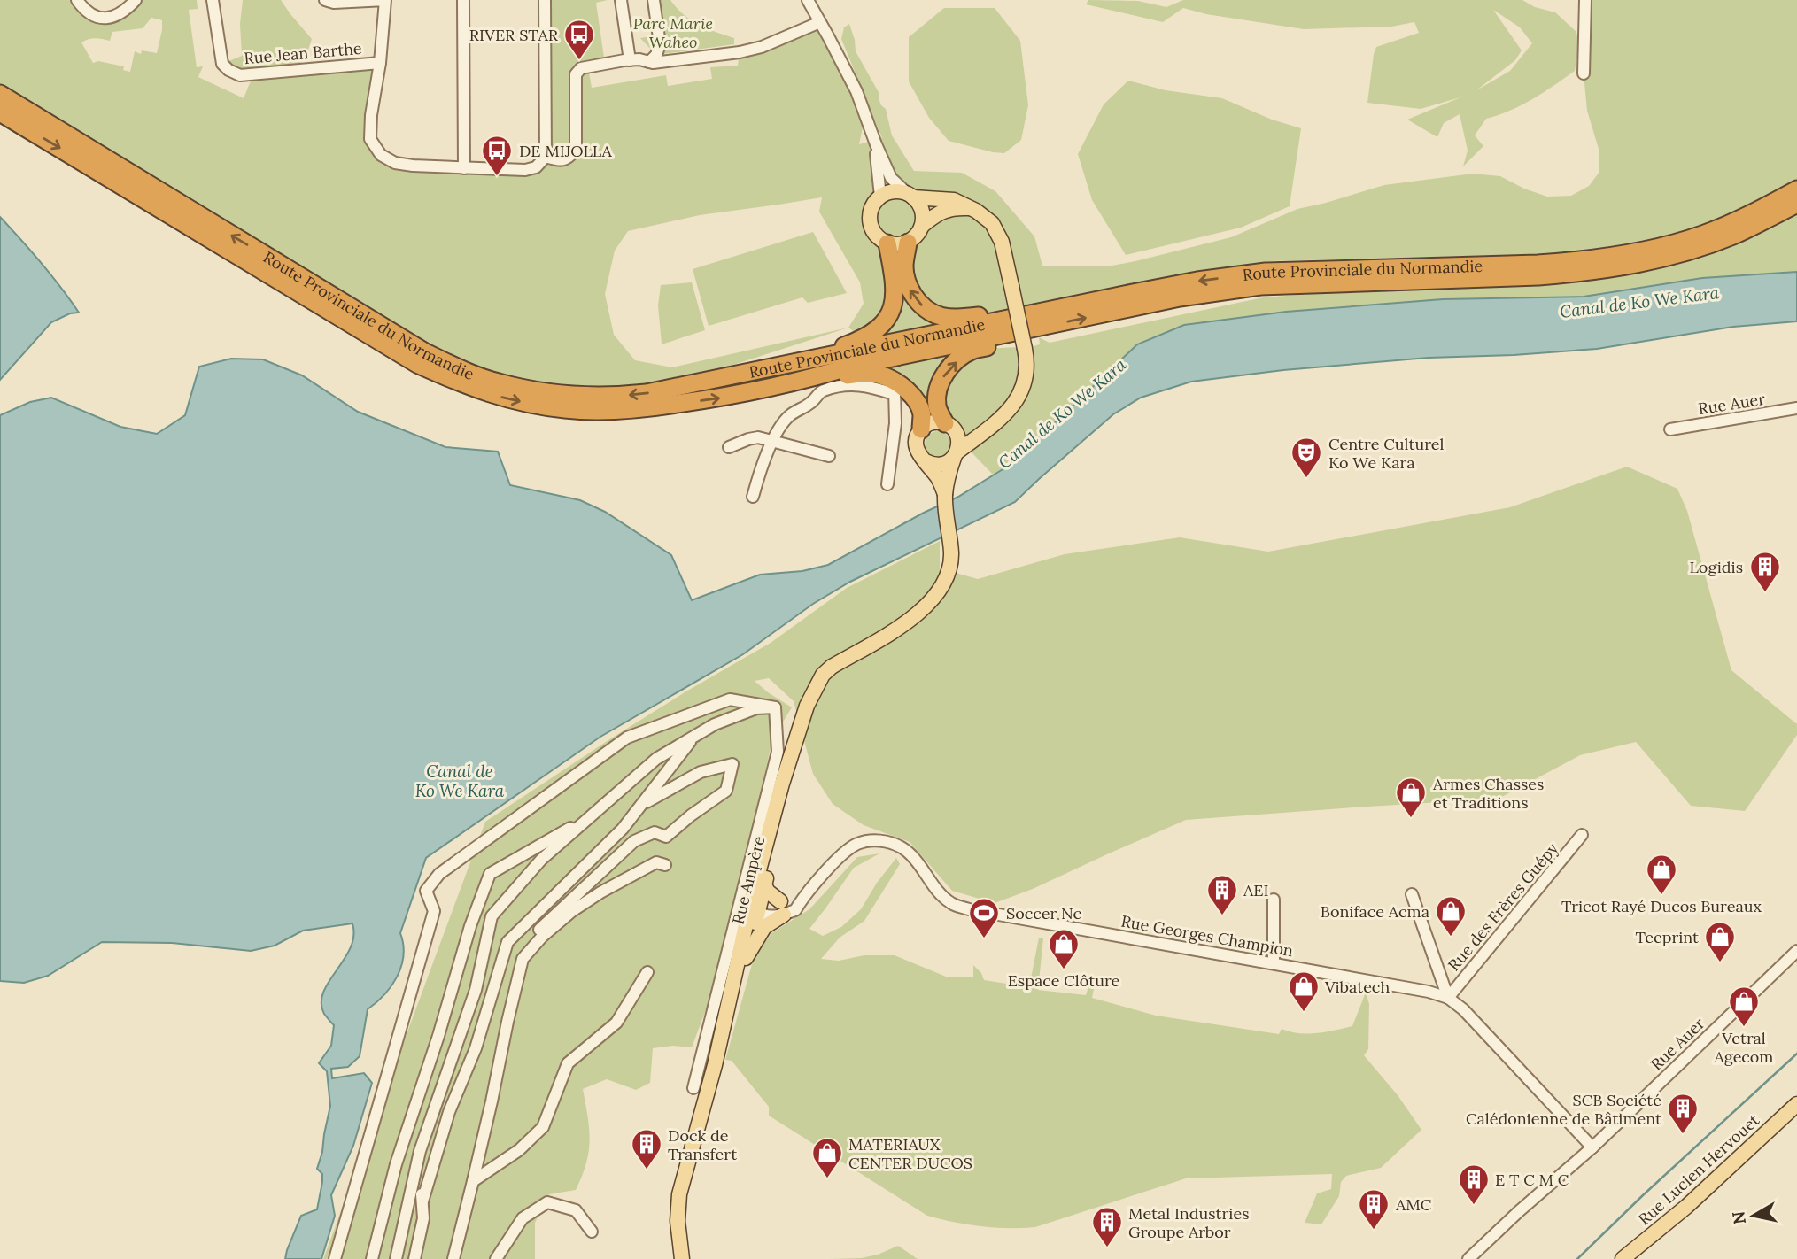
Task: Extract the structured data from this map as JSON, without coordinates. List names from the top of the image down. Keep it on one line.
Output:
{"streets":{"highway":["Route Provinciale du Normandie"],"main road":["Rue Ampère","Rue Lucien Hervouet"],"street":["Rue Jean Barthe","Rue Auer","Rue des Frères Guépy","Rue Georges Champion"]},"crossings":[["Rue Auer","Rue Georges Champion"],["Rue des Frères Guépy","Rue Georges Champion"]],"water":["Canal de Ko We Kara"],"parks":["Parc Marie Waheo"],"places":{"bus stop":["RIVER STAR","DE MIJOLLA"],"theatre":["Centre Culturel Ko We Kara"],"building":["Logidis","AEI","SCB Société Calédonienne de Bâtiment","Dock de Transfert","E T C M C","AMC","Metal Industries Groupe Arbor"],"shop":["Armes Chasses et Traditions","Tricot Rayé Ducos Bureaux","Boniface Acma","Teeprint","Espace Clôture","Vibatech","Vetral Agecom","MATERIAUX CENTER DUCOS"],"sports":["Soccer Nc"]},"north":"left"}
